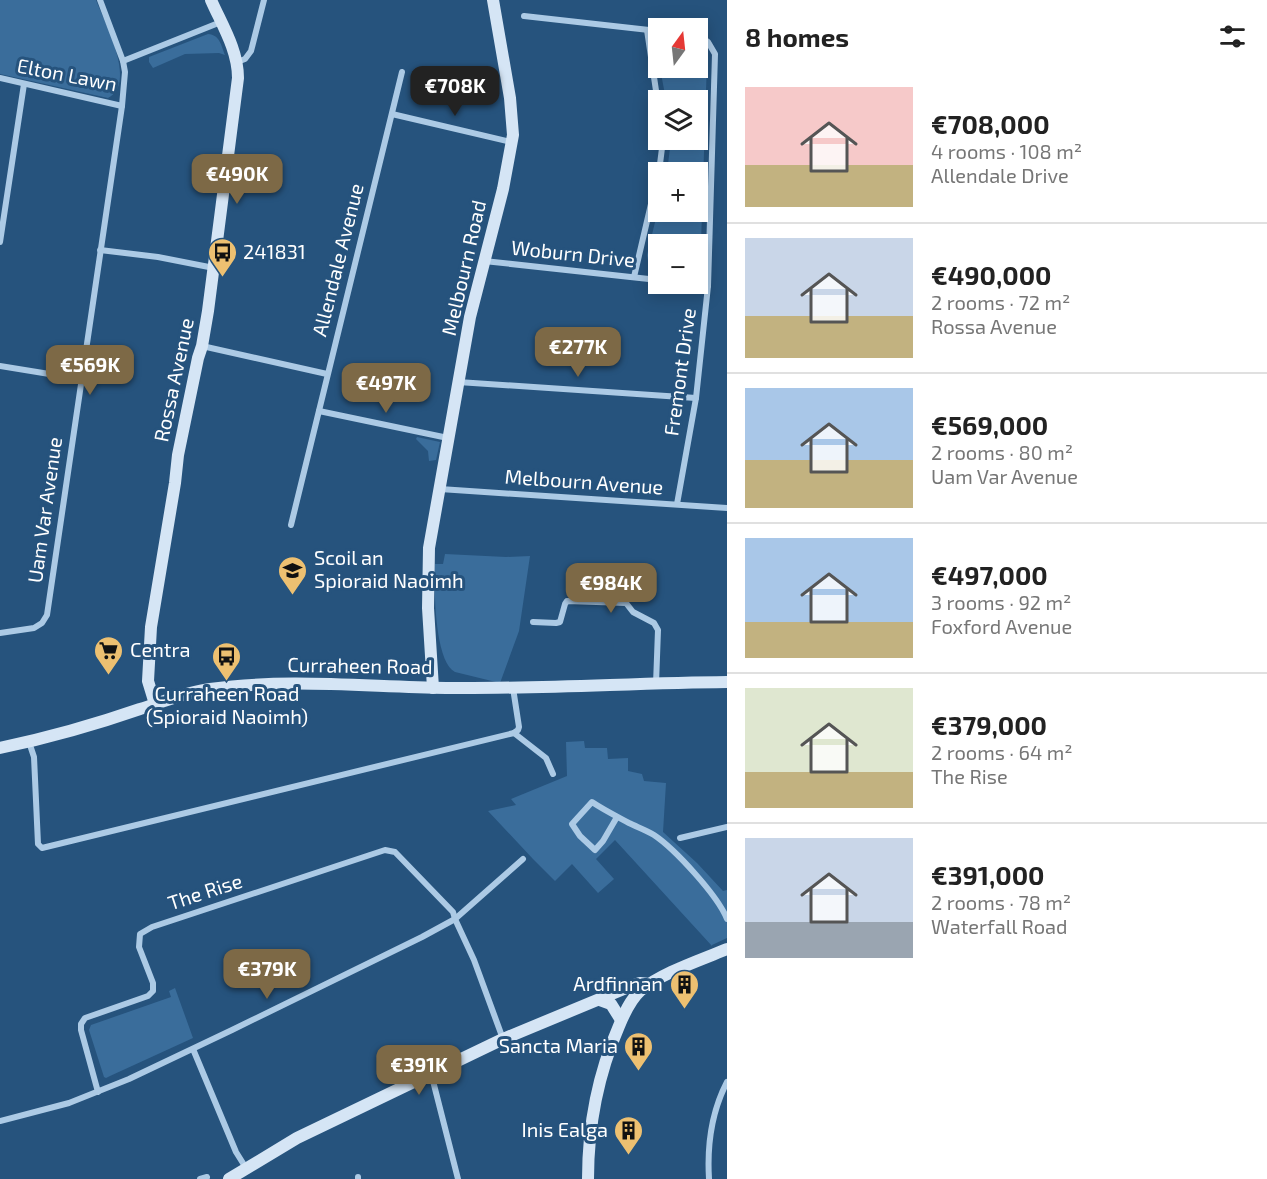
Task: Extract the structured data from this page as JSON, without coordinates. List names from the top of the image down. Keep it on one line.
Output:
{"streets":{"street":["Elton Lawn","Woburn Drive","Allendale Avenue","Melbourn Road","Fremont Drive","Rossa Avenue","Melbourn Avenue","Uam Var Avenue","Curraheen Road","The Rise"]},"crossings":[["Elton Lawn","Rossa Avenue"],["Elton Lawn","Uam Var Avenue"],["Woburn Drive","Melbourn Road"],["Melbourn Road","Melbourn Avenue"],["Melbourn Road","Curraheen Road"],["Fremont Drive","Melbourn Avenue"],["Rossa Avenue","Curraheen Road"]],"places":{"bus stop":["241831","Curraheen Road (Spioraid Naoimh)"],"school or university":["Scoil an Spioraid Naoimh"],"supermarket":["Centra"],"building":["Ardfinnan","Sancta Maria","Inis Ealga"]},"north":"top","page":{"heading":"8 homes","map_buttons":["+","−"],"price":["€708K","€490K","€277K","€569K","€497K","€984K","€379K","€391K"],"list":[{"name":"€708,000","note":"4 rooms · 108 m² · Allendale Drive"},{"name":"€490,000","note":"2 rooms · 72 m² · Rossa Avenue"},{"name":"€569,000","note":"2 rooms · 80 m² · Uam Var Avenue"},{"name":"€497,000","note":"3 rooms · 92 m² · Foxford Avenue"},{"name":"€379,000","note":"2 rooms · 64 m² · The Rise"},{"name":"€391,000","note":"2 rooms · 78 m² · Waterfall Road"}]}}
